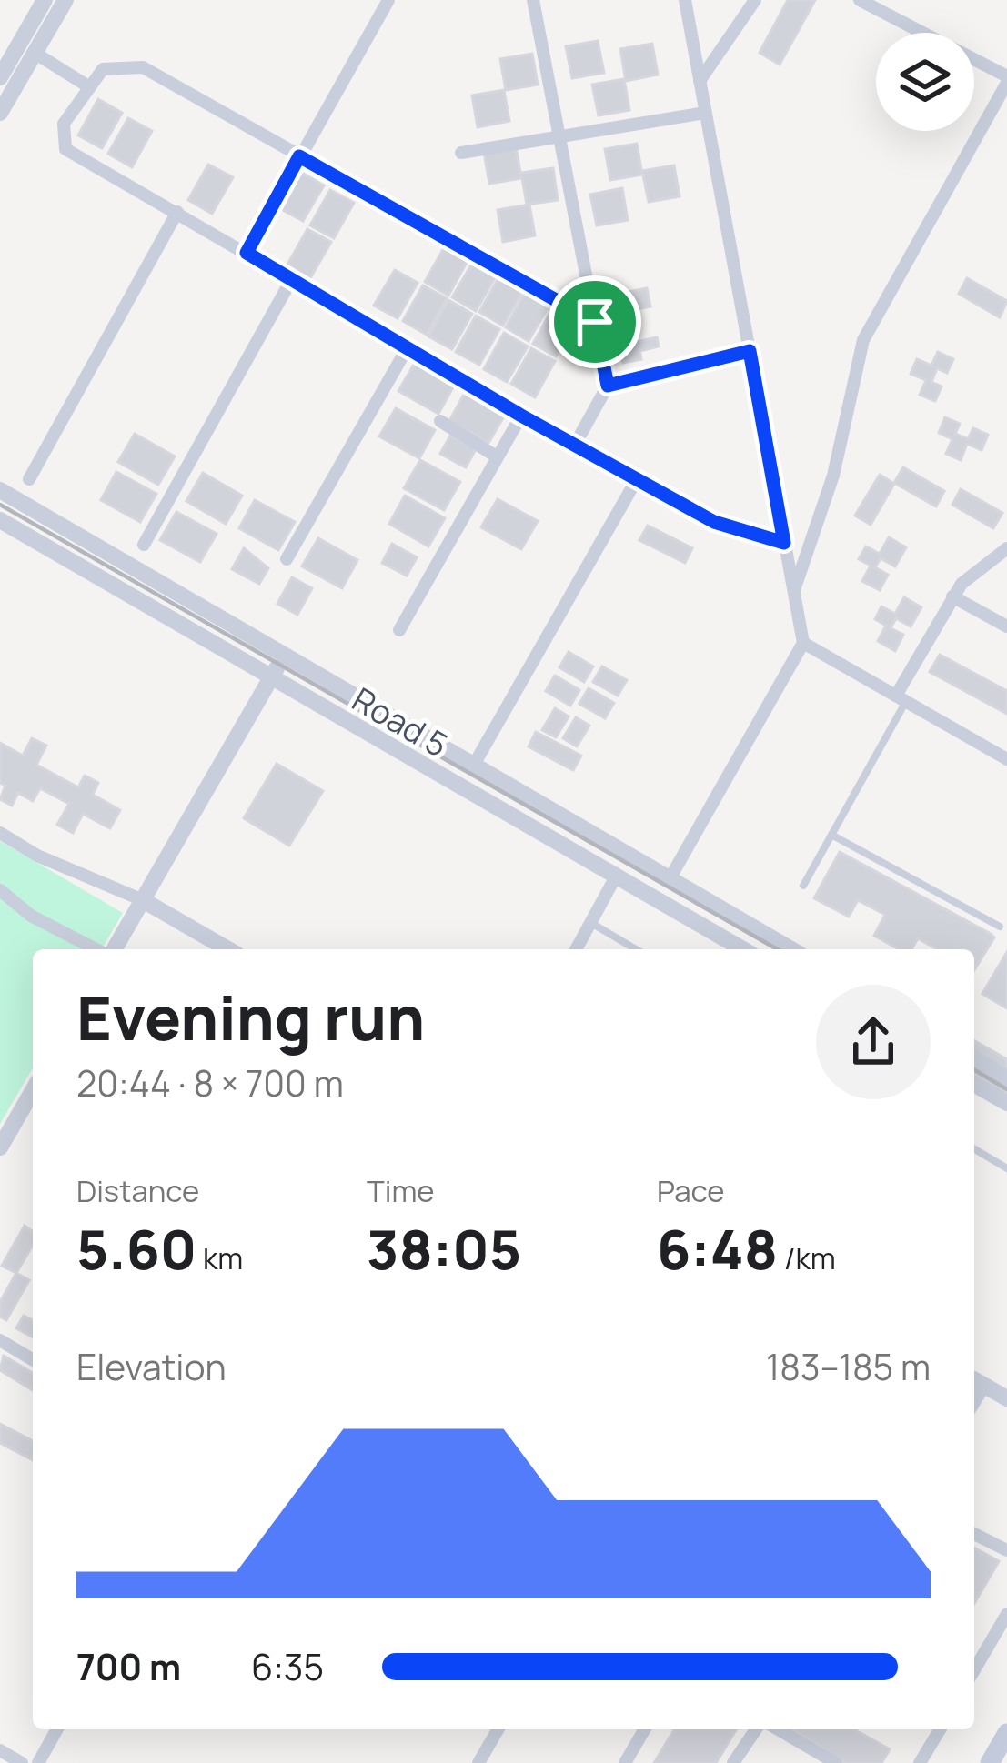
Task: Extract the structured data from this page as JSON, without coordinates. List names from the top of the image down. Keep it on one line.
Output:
{"streets":{"street":["Road 5"]},"page":{"heading":["Evening run","20:44 · 8 × 700 m"],"stats":[["Distance","5.60 km"],["Time","38:05"],["Pace","6:48 /km"]],"chart":["Elevation","183–185 m"],"list":[{"name":"700 m","note":"6:35"}]}}
